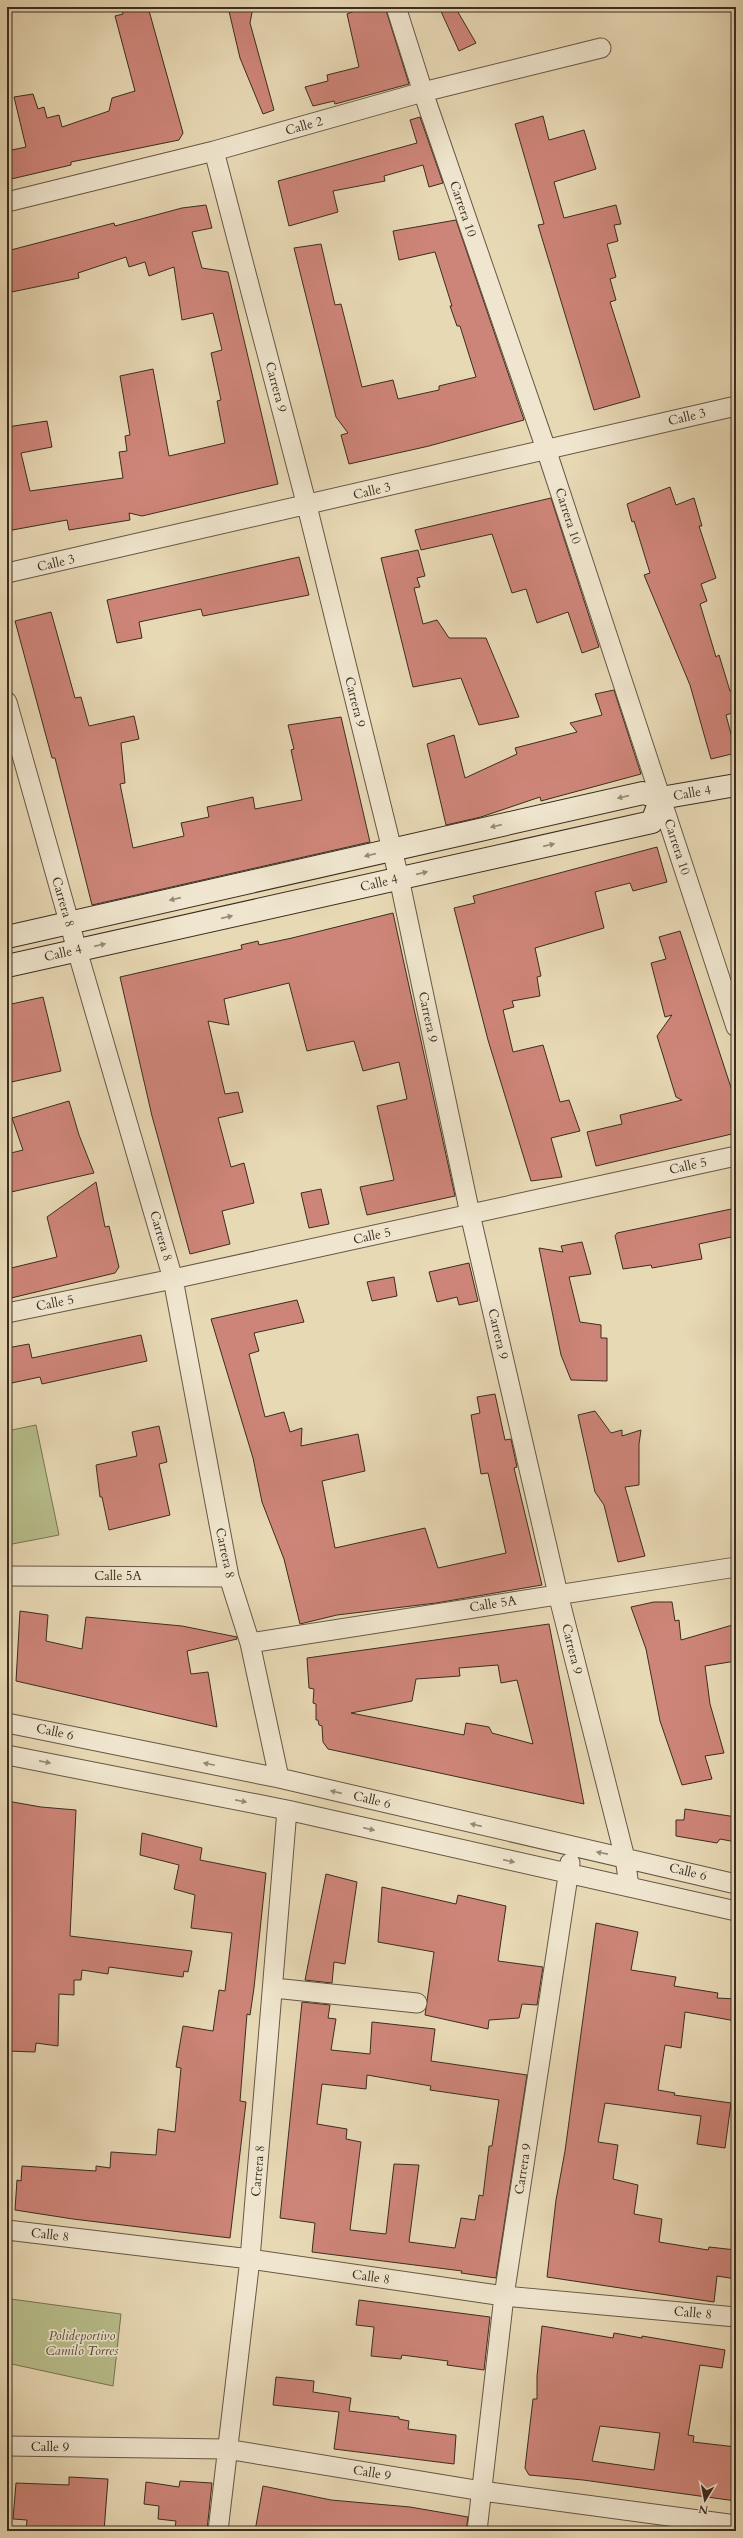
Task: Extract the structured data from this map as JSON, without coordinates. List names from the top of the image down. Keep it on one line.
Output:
{"streets":{"street":["Calle 2","Carrera 10","Carrera 9","Calle 3","Calle 4","Carrera 8","Calle 5","Calle 5A","Calle 6","Calle 8","Calle 9"]},"crossings":[["Calle 2","Carrera 10"],["Calle 2","Carrera 9"],["Carrera 10","Calle 3"],["Carrera 10","Calle 4"],["Carrera 9","Calle 3"],["Carrera 9","Calle 4"],["Carrera 9","Calle 5"],["Carrera 9","Calle 5A"],["Carrera 9","Calle 6"],["Carrera 9","Calle 8"],["Carrera 9","Calle 9"],["Calle 4","Carrera 8"],["Carrera 8","Calle 5"],["Carrera 8","Calle 5A"],["Carrera 8","Calle 6"],["Carrera 8","Calle 8"],["Carrera 8","Calle 9"]],"parks":["Polideportivo Camilo Torres"],"north":"bottom"}
